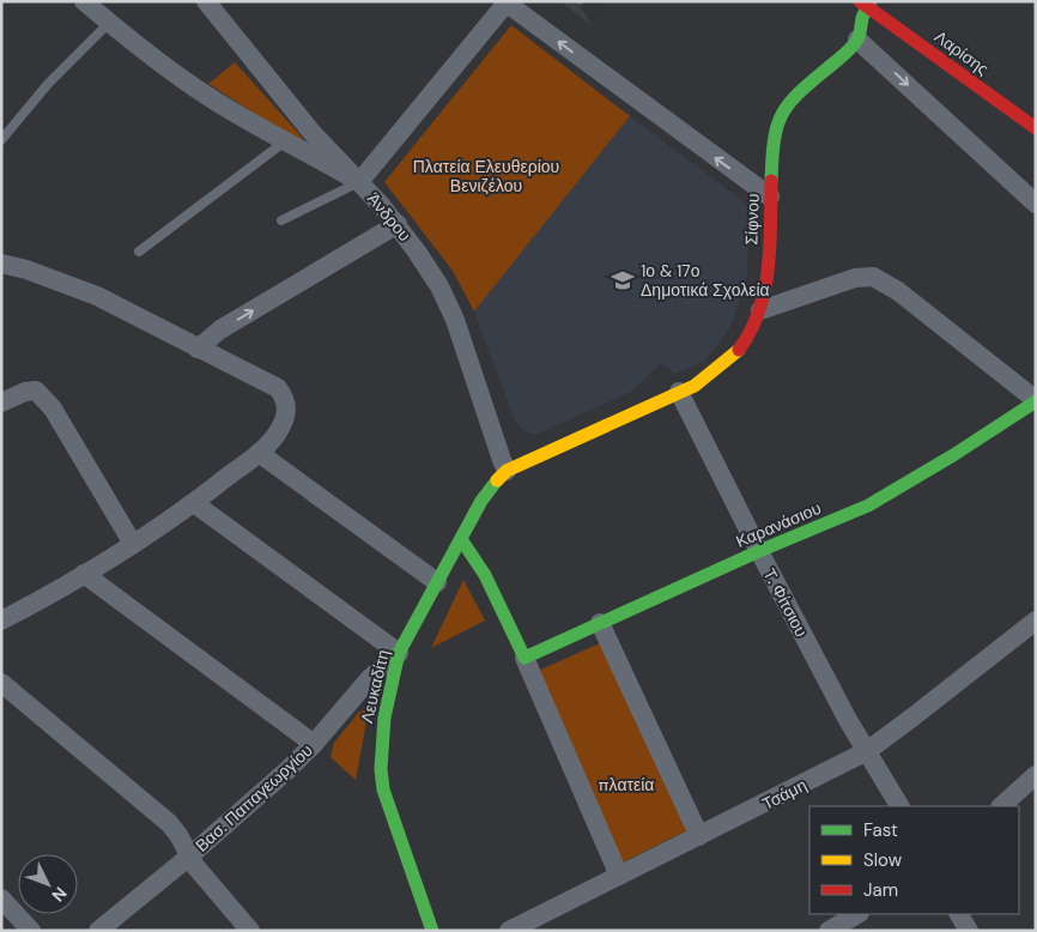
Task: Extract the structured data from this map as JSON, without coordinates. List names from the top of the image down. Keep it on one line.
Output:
{"streets":{"street":["Λαρίσης","Άνδρου","Σίφνου","Καρανάσιου","Τ. Φίτσιου","Λευκαδίτη","Τσάμη","Βασ. Παπαγεωργίου"]},"crossings":[["Λαρίσης","Σίφνου"],["Άνδρου","Σίφνου"],["Άνδρου","Λευκαδίτη"],["Σίφνου","Τ. Φίτσιου"],["Σίφνου","Λευκαδίτη"],["Καρανάσιου","Τ. Φίτσιου"],["Τ. Φίτσιου","Τσάμη"],["Λευκαδίτη","Βασ. Παπαγεωργίου"]],"parks":["Πλατεία Ελευθερίου Βενιζέλου","πλατεία"],"places":{"school or university":["1ο & 17ο Δημοτικά Σχολεία"]},"legend":["Fast","Slow","Jam"],"north":"bottom right"}
